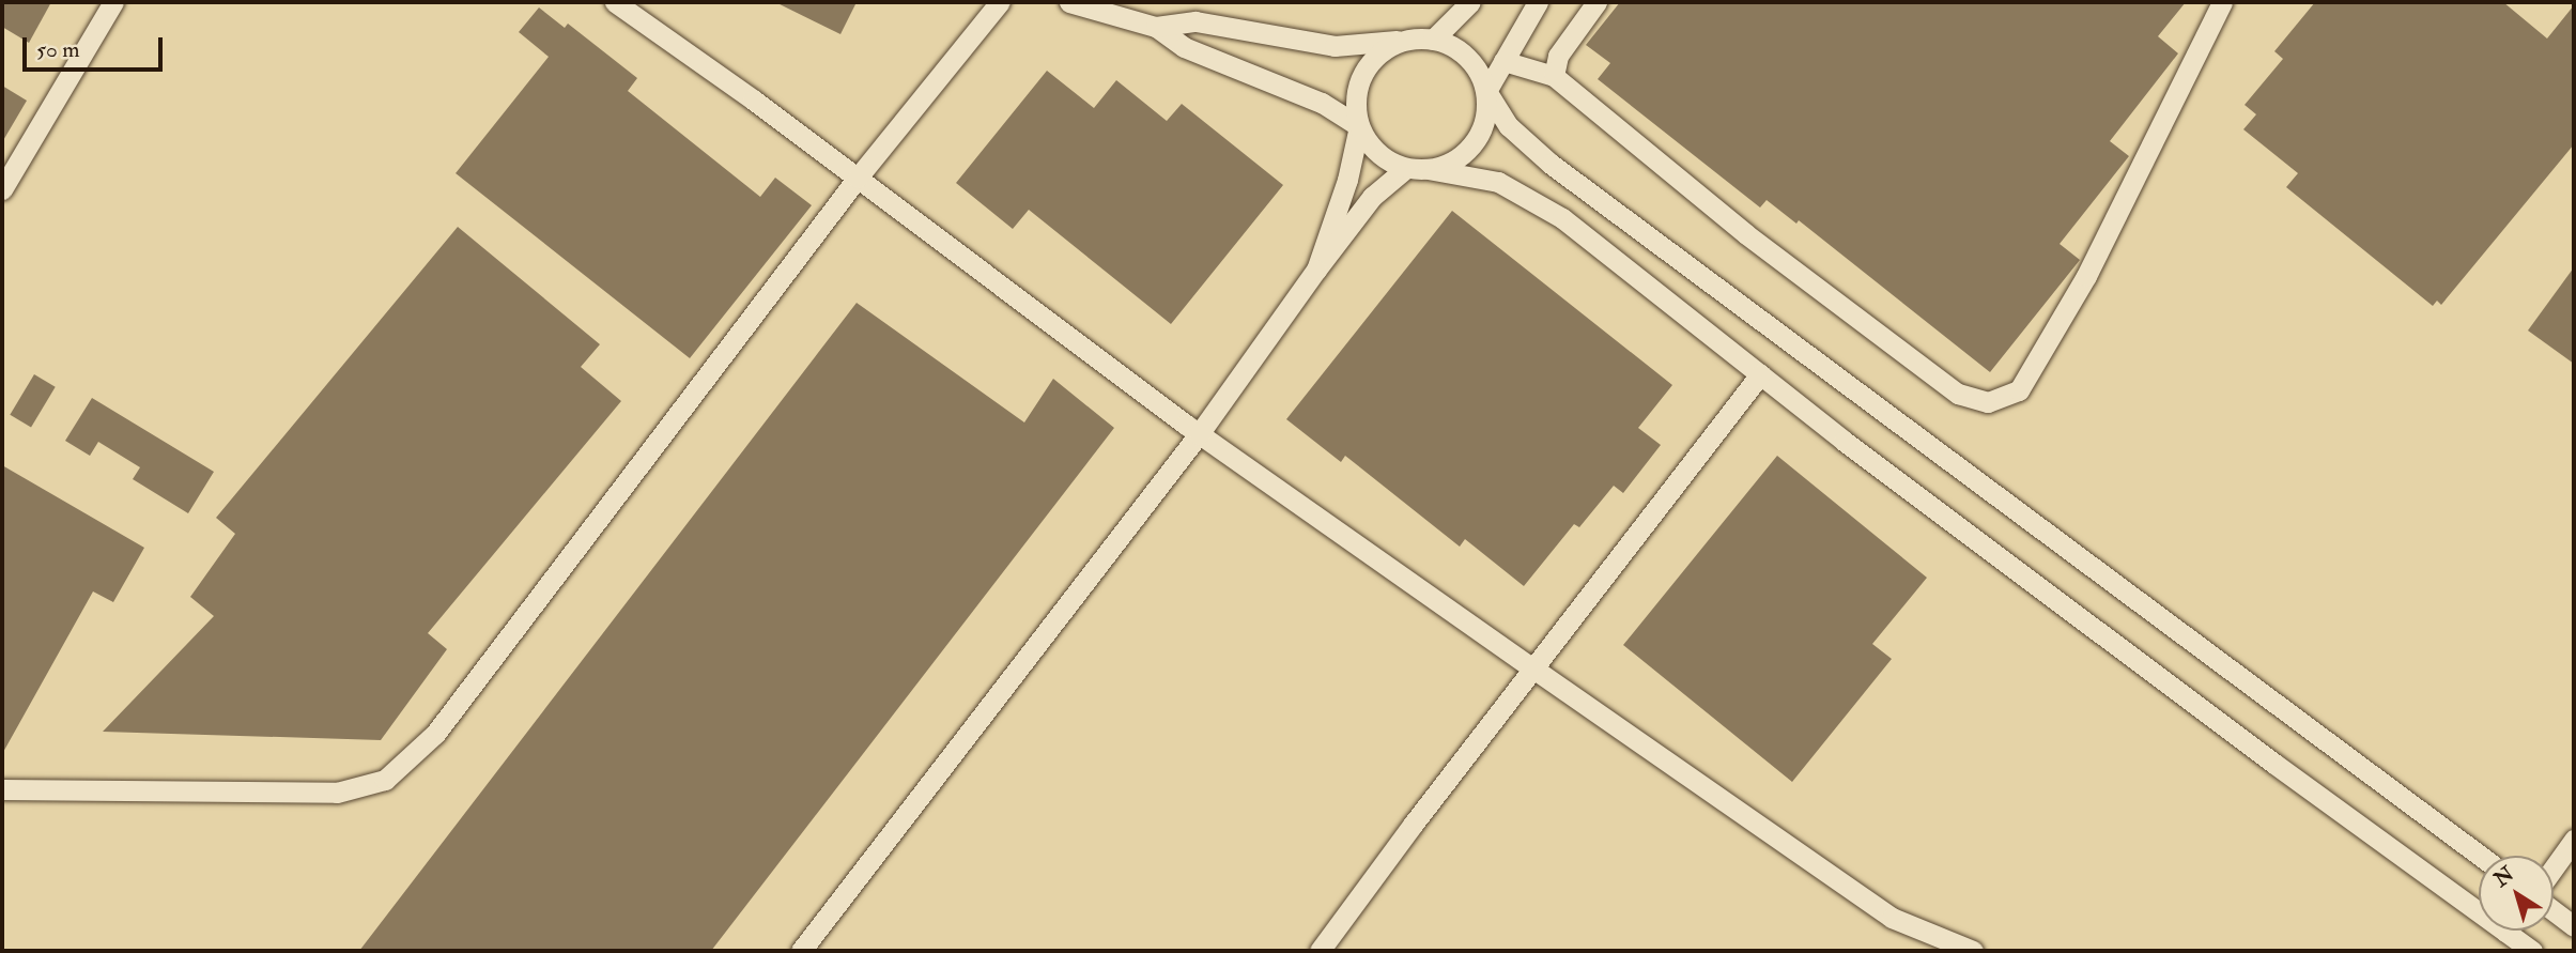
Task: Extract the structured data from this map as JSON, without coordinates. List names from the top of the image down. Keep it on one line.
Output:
{"scale_bar":"50 m","north":"top left"}
